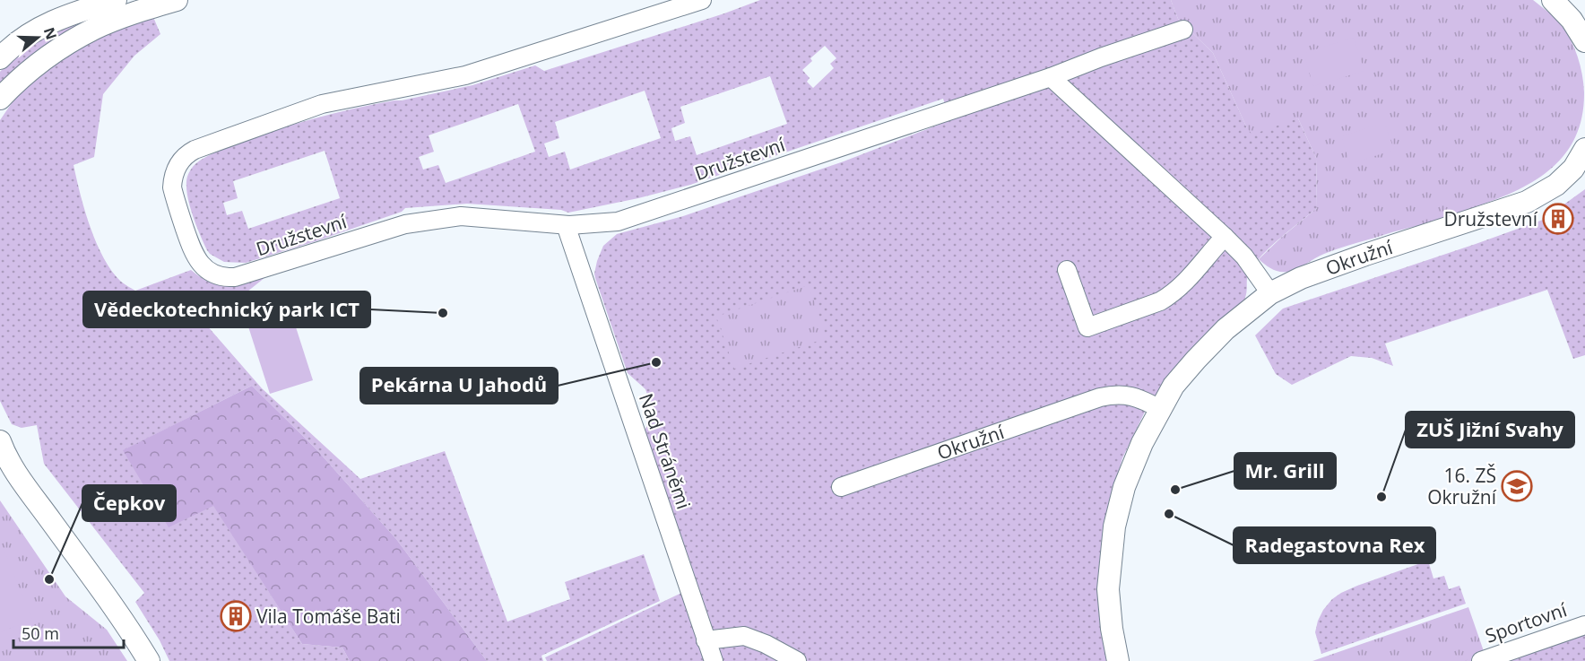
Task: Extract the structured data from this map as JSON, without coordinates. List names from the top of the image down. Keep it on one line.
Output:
{"streets":{"street":["Družstevní","Okružní","Nad Stráněmi","Sportovní"]},"crossings":[["Družstevní","Nad Stráněmi"]],"places":{"building":["Družstevní","Vila Tomáše Bati"],"other":["Vědeckotechnický park ICT","Pekárna U Jahodů","Mr. Grill","ZUŠ Jižní Svahy","Radegastovna Rex","Čepkov"],"school or university":["16. ZŠ Okružní"]},"scale_bar":"50 m","north":"right"}
